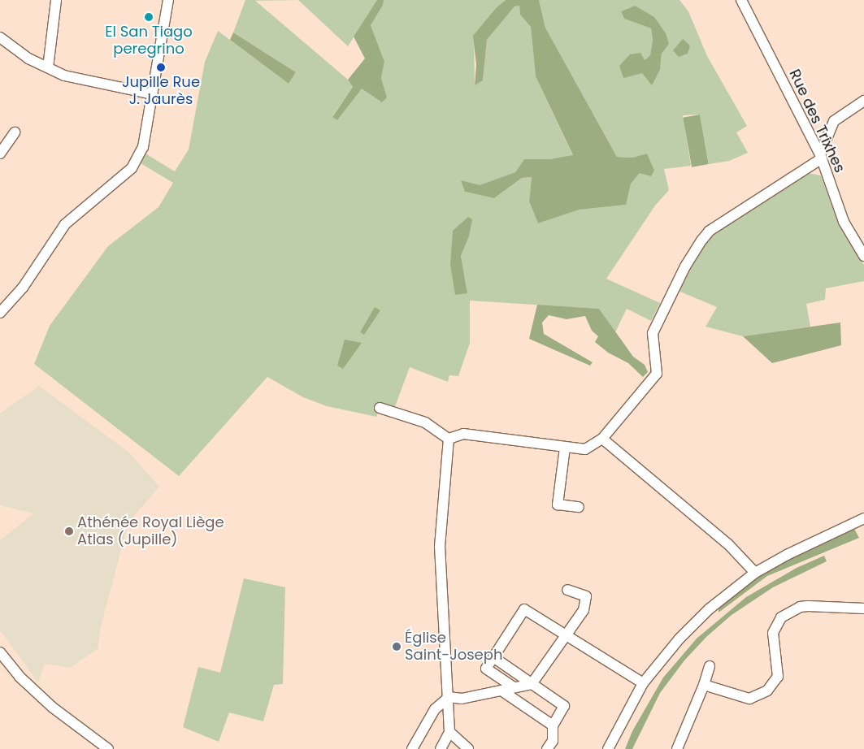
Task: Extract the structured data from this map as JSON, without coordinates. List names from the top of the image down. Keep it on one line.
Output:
{"streets":{"street":["Rue des Trixhes"]},"places":["El San Tiago peregrino","Jupille Rue J. Jaurès","Athénée Royal Liège Atlas (Jupille)","Église Saint-Joseph"]}
